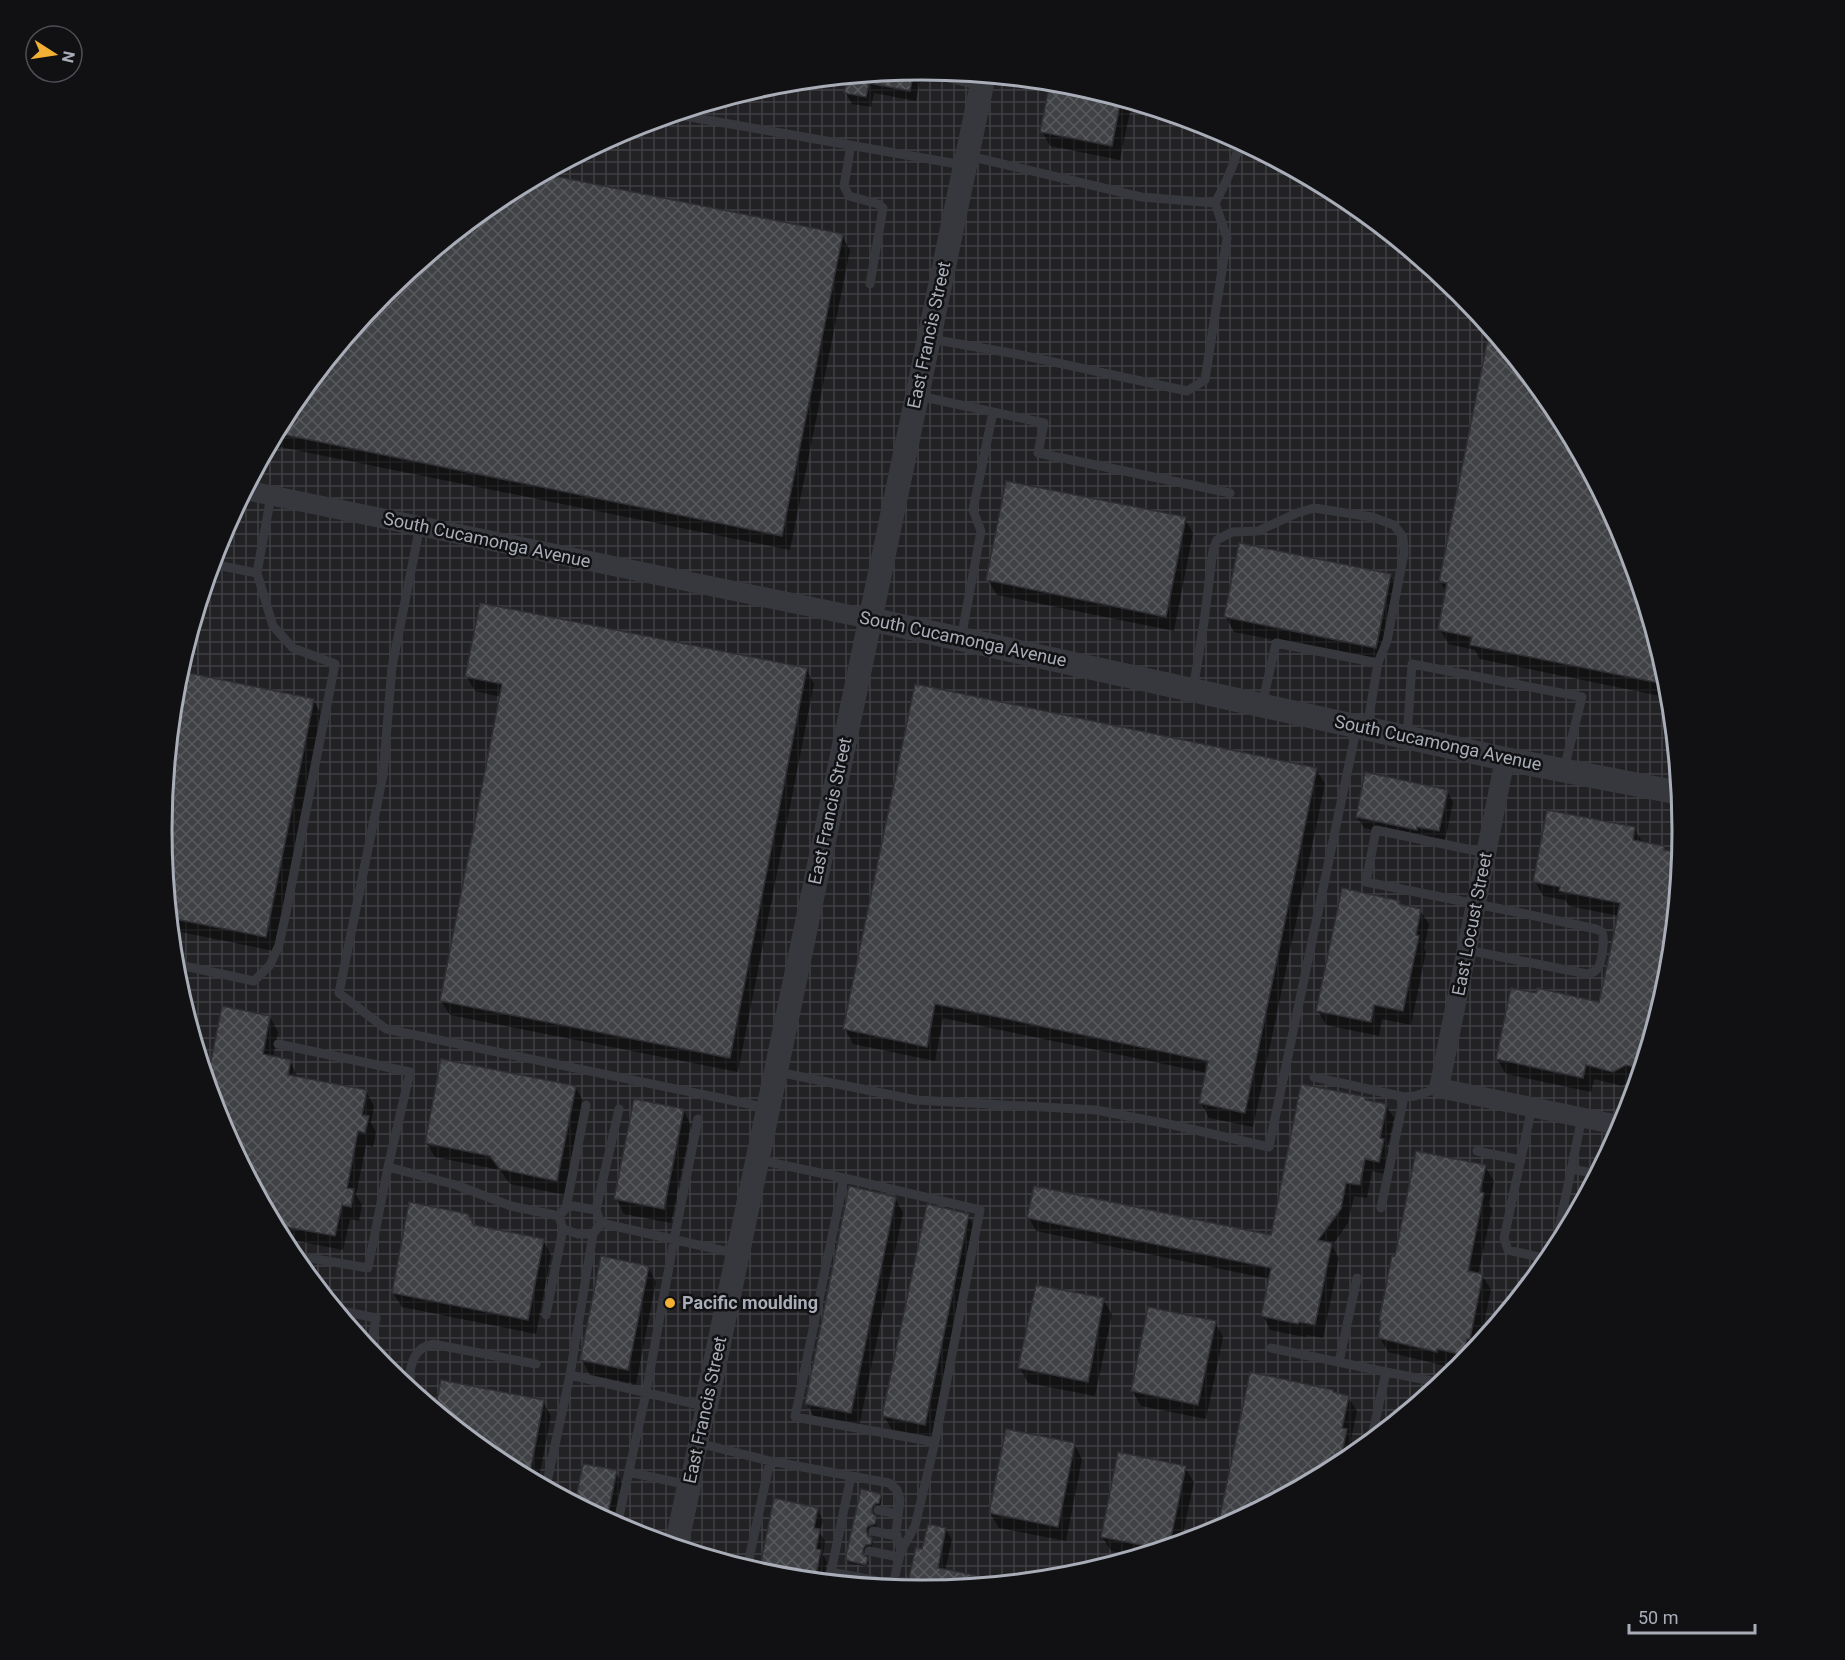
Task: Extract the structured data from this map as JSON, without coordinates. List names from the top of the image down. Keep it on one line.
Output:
{"streets":{"street":["East Francis Street","South Cucamonga Avenue","East Locust Street"]},"crossings":[["East Francis Street","South Cucamonga Avenue"],["South Cucamonga Avenue","East Locust Street"]],"places":["Pacific moulding"],"scale_bar":"50 m","north":"right"}
